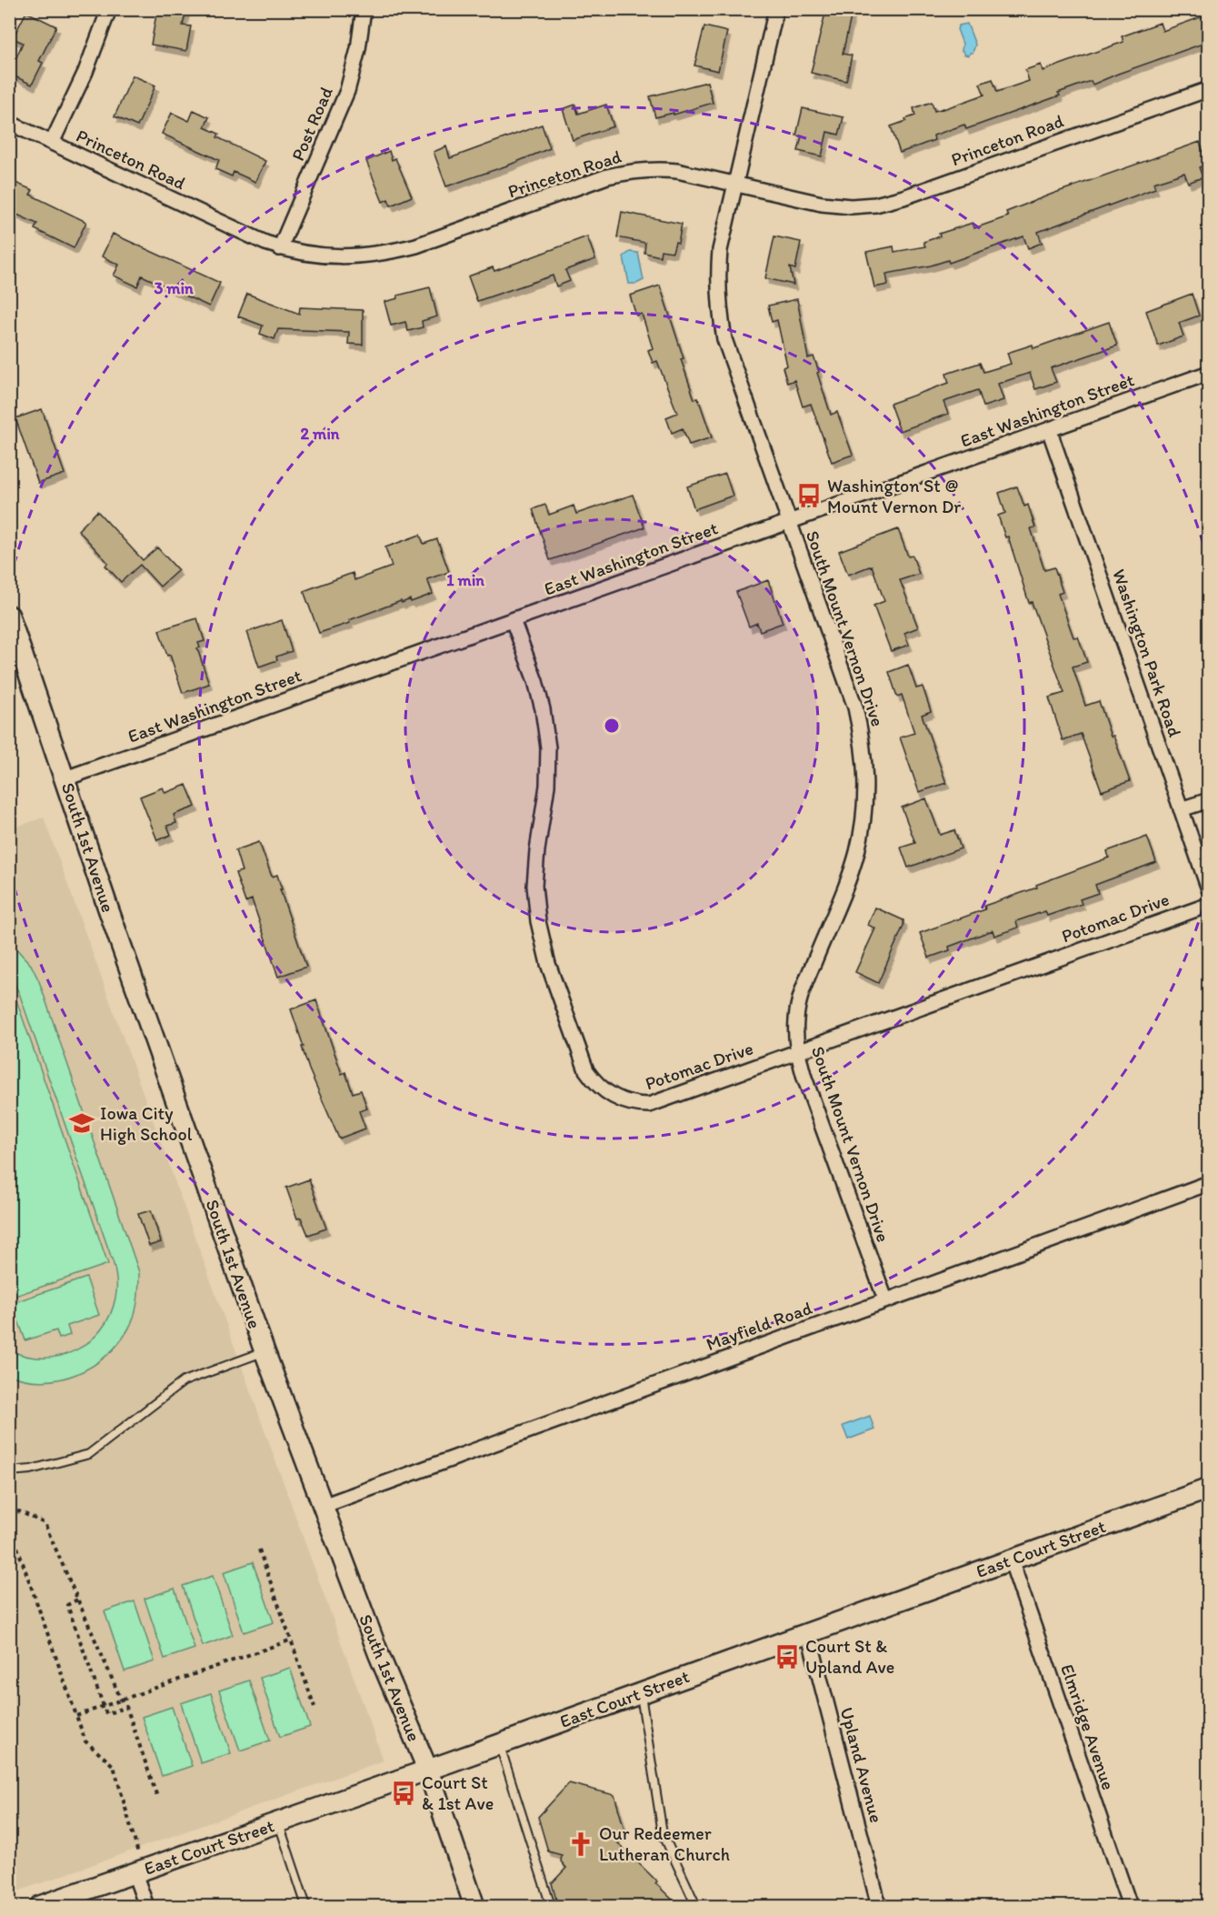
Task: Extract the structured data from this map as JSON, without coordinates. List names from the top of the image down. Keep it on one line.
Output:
{"streets":{"main road":["South 1st Avenue","East Court Street"],"street":["Post Road","Princeton Road","East Washington Street","South Mount Vernon Drive","Washington Park Road","Potomac Drive","Mayfield Road","Elmridge Avenue","Upland Avenue"]},"crossings":[["Post Road","Princeton Road"],["Princeton Road","South Mount Vernon Drive"],["East Washington Street","South Mount Vernon Drive"],["East Washington Street","Washington Park Road"],["East Washington Street","South 1st Avenue"],["East Washington Street","Potomac Drive"],["South Mount Vernon Drive","Potomac Drive"],["South Mount Vernon Drive","Mayfield Road"],["South 1st Avenue","Mayfield Road"],["South 1st Avenue","East Court Street"],["East Court Street","Elmridge Avenue"],["East Court Street","Upland Avenue"]],"places":{"bus stop":["Washington St @ Mount Vernon Dr","Court St & Upland Ave","Court St & 1st Ave"],"school or university":["Iowa City High School"],"church":["Our Redeemer Lutheran Church"]},"rings":["3 min","2 min","1 min"]}
